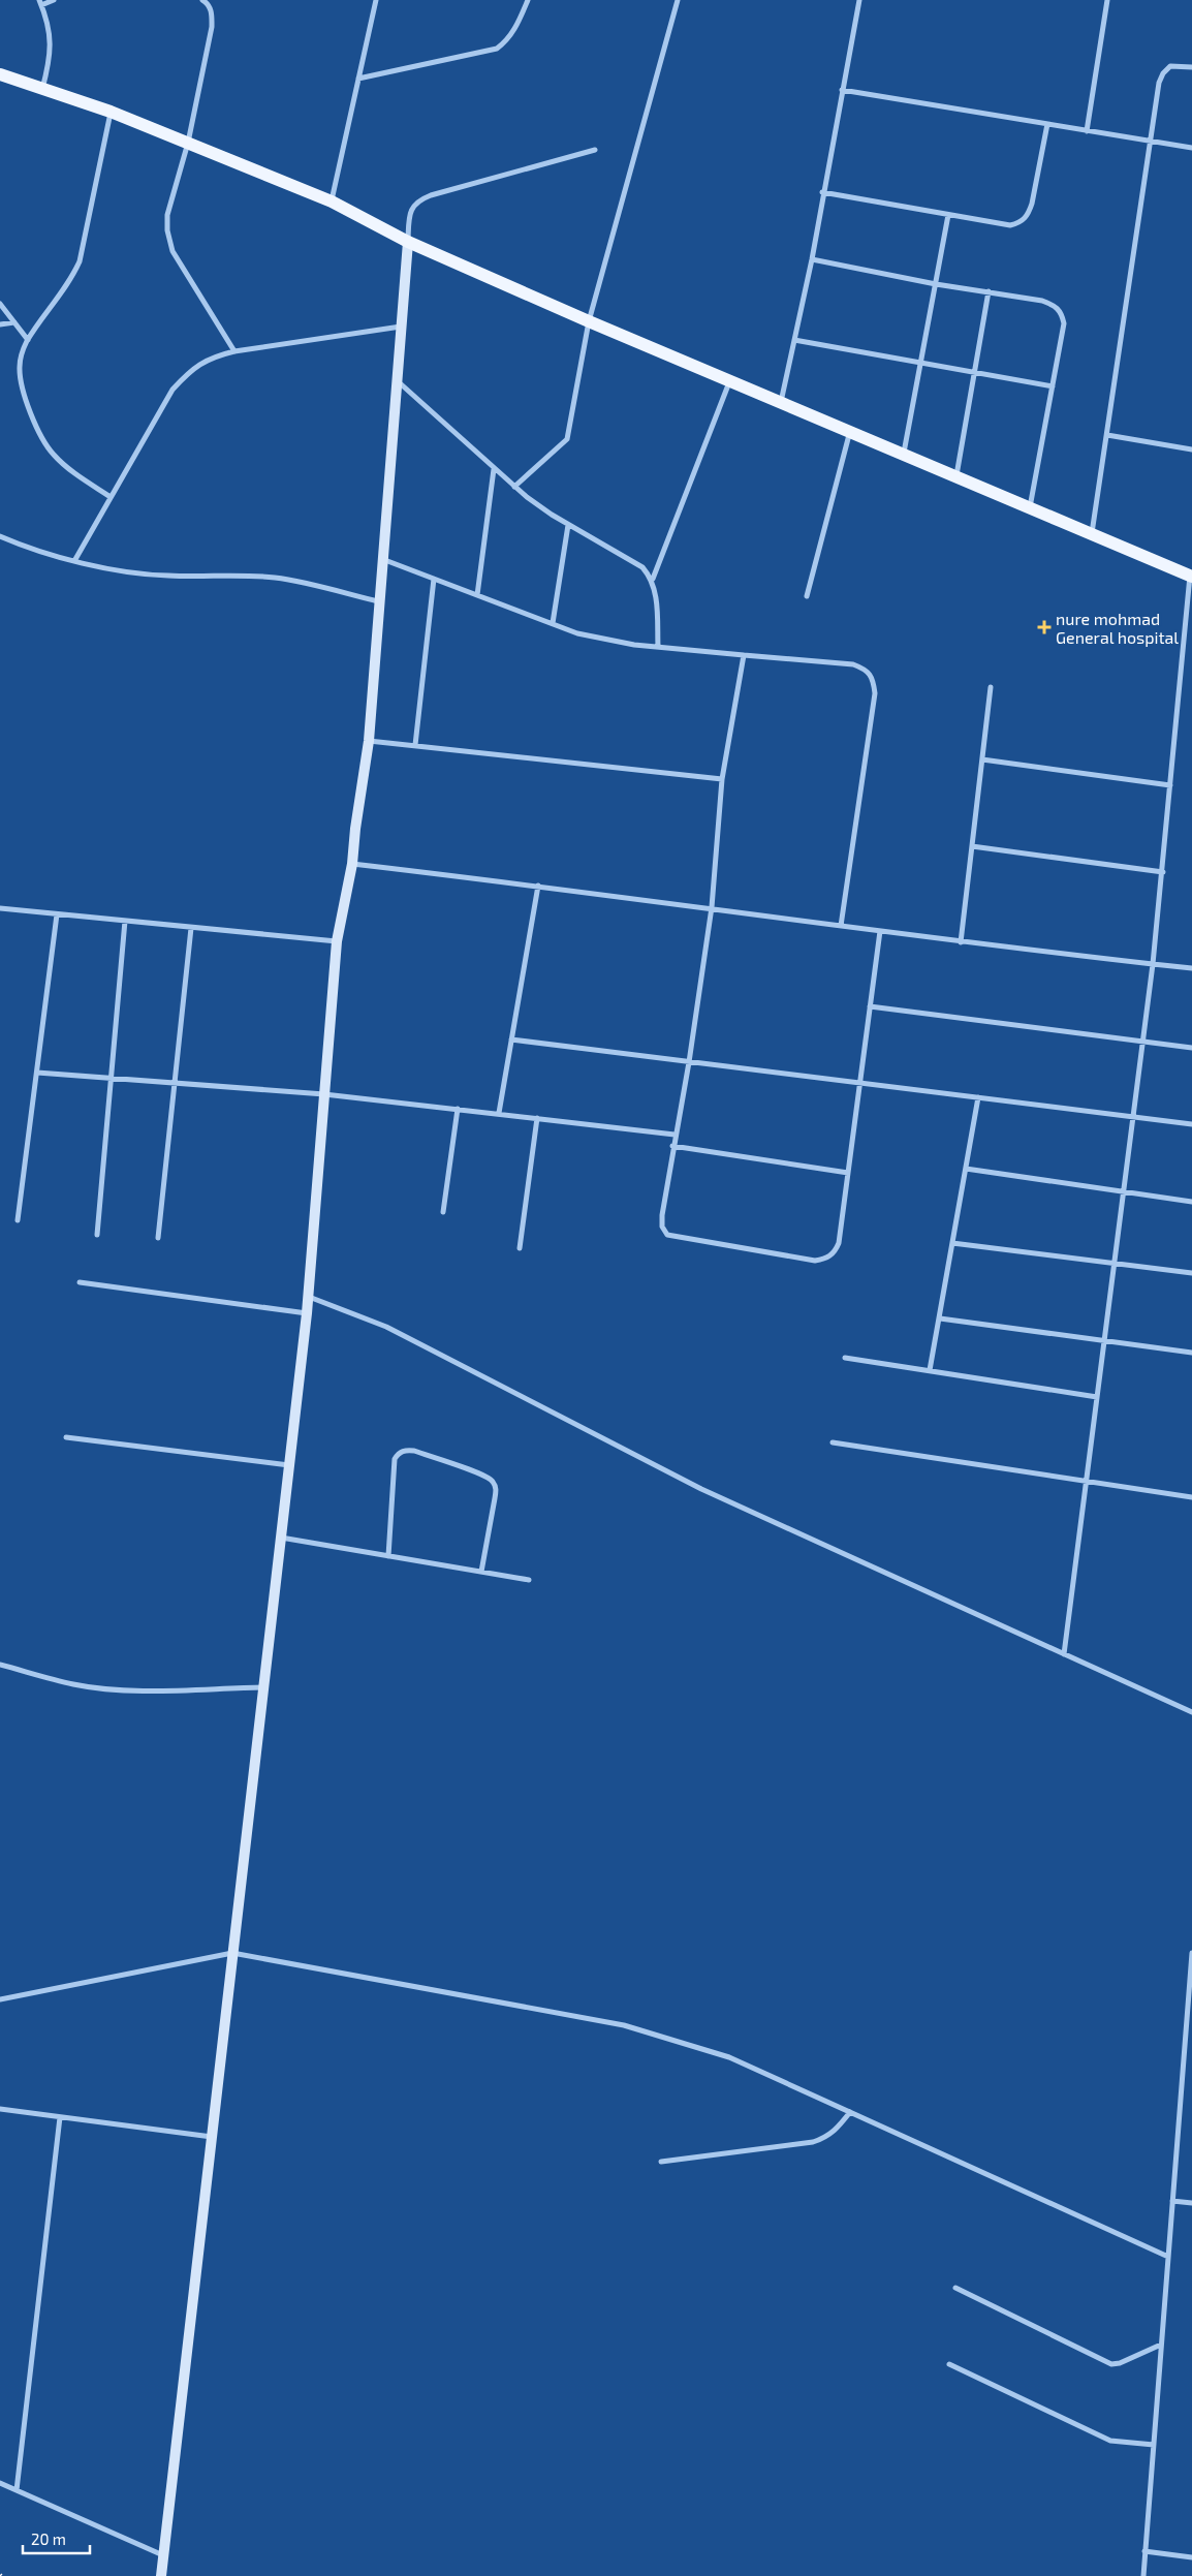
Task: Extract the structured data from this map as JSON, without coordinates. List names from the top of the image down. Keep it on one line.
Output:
{"places":{"health":["nure mohmad General hospital"]},"scale_bar":"20 m"}
